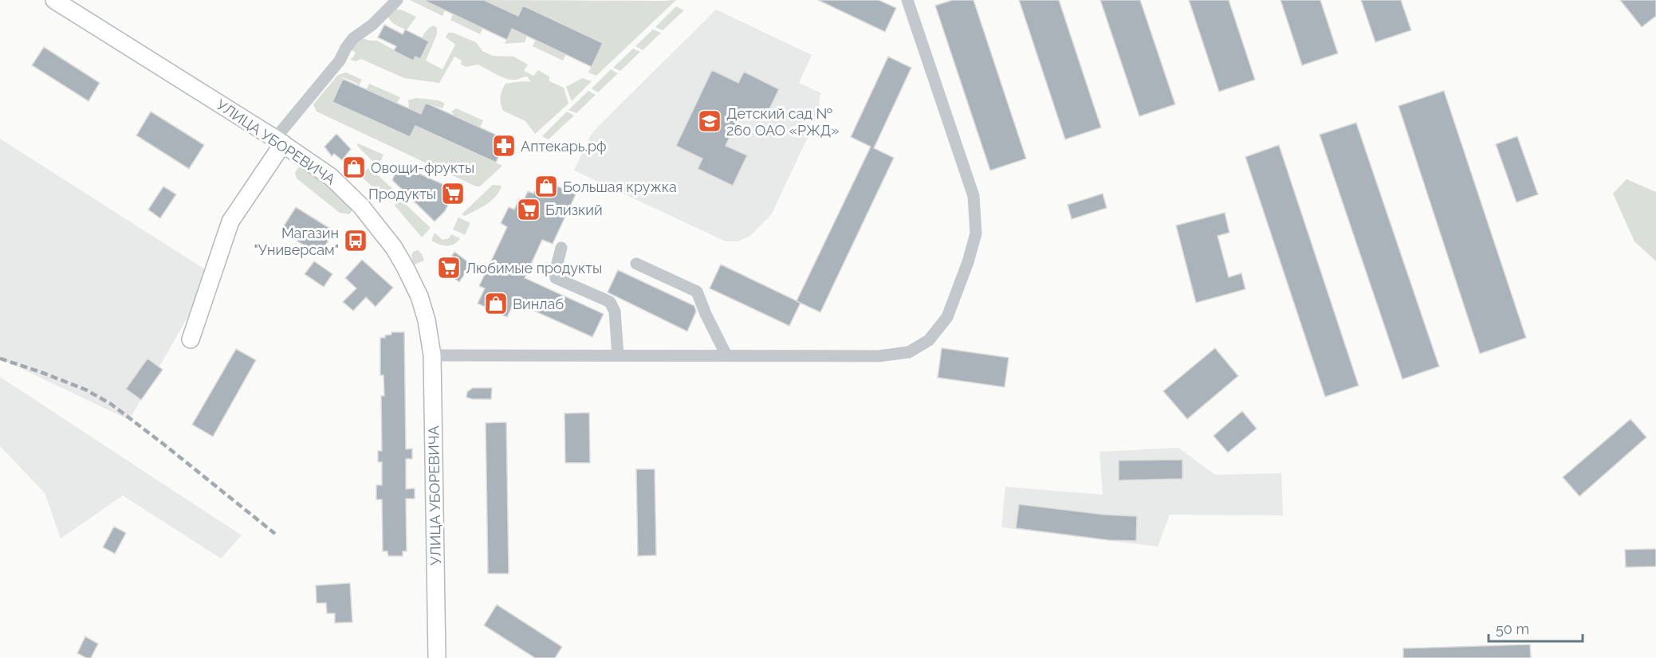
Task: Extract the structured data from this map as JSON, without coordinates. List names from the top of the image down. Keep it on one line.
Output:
{"streets":{"main road":["УЛИЦА УБОРЕВИЧА"]},"places":{"school or university":["Детский сад № 260 ОАО «РЖД»"],"pharmacy":["Аптекарь.рф"],"shop":["Овощи-фрукты","Большая кружка","Винлаб"],"supermarket":["Продукты","Близкий","Любимые продукты"],"bus stop":["Магазин \"Универсам\""]},"scale_bar":"50 m"}
